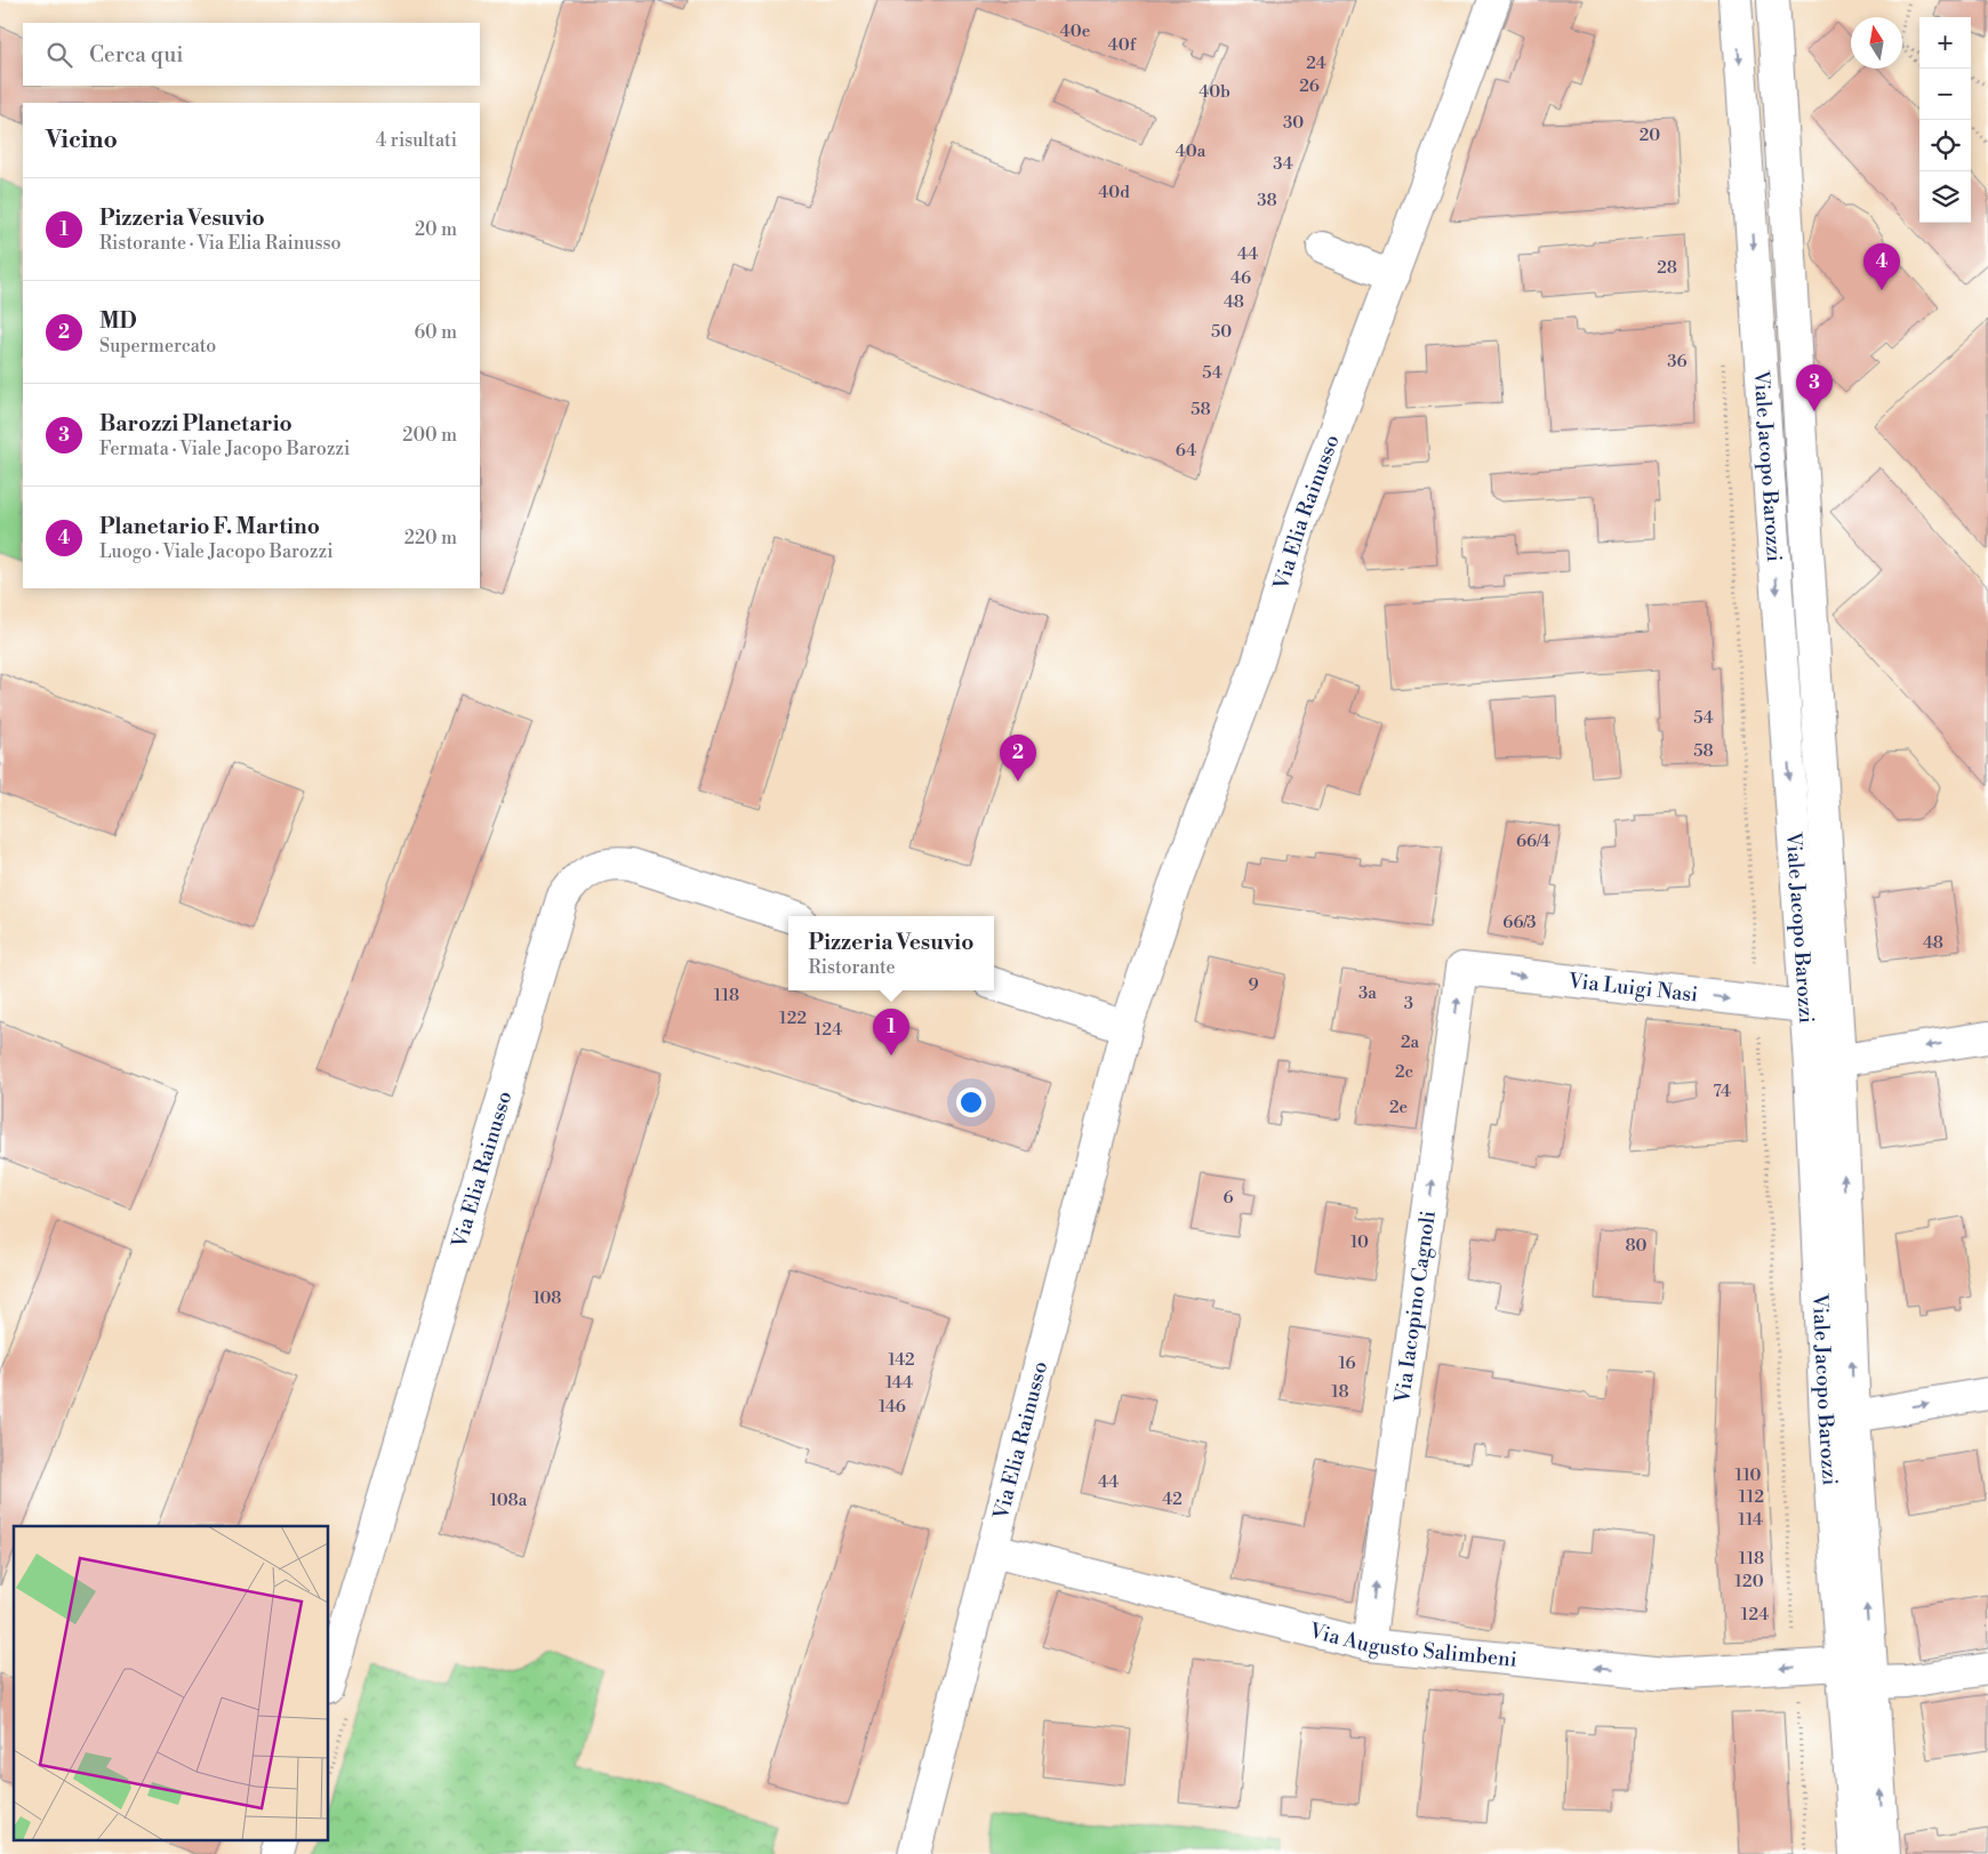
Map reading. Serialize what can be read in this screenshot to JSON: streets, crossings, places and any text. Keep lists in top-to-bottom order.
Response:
{
  "streets": {
    "street": [
      "Viale Jacopo Barozzi",
      "Via Elia Rainusso",
      "Via Luigi Nasi",
      "Via Iacopino Cagnoli",
      "Via Augusto Salimbeni"
    ]
  },
  "crossings": [
    ["Viale Jacopo Barozzi", "Via Luigi Nasi"],
    ["Viale Jacopo Barozzi", "Via Augusto Salimbeni"],
    ["Via Elia Rainusso", "Via Augusto Salimbeni"],
    ["Via Luigi Nasi", "Via Iacopino Cagnoli"],
    ["Via Iacopino Cagnoli", "Via Augusto Salimbeni"]
  ],
  "one_way": ["Via Luigi Nasi", "Via Iacopino Cagnoli", "Via Augusto Salimbeni"],
  "house_numbers": [
    "40e",
    "40f",
    "24",
    "26",
    "40b",
    "30",
    "20",
    "40a",
    "34",
    "40d",
    "38",
    "44",
    "28",
    "46",
    "48",
    "50",
    "36",
    "54",
    "58",
    "64",
    "54",
    "58",
    "66/4",
    "66/3",
    "48",
    "9",
    "3a",
    "118",
    "3",
    "122",
    "124",
    "2a",
    "2c",
    "74",
    "2e",
    "6",
    "10",
    "80",
    "108",
    "142",
    "16",
    "144",
    "18",
    "146",
    "110",
    "44",
    "112",
    "42",
    "108a",
    "114",
    "118",
    "120",
    "124"
  ],
  "north": "top",
  "page": {
    "map_buttons": ["+", "−"],
    "search": "Cerca qui",
    "heading": ["Vicino", "4 risultati"],
    "list": [
      {
        "mark": "1",
        "name": "Pizzeria Vesuvio",
        "note": "Ristorante · Via Elia Rainusso",
        "value": "20 m"
      },
      {
        "mark": "2",
        "name": "MD",
        "note": "Supermercato",
        "value": "60 m"
      },
      {
        "mark": "3",
        "name": "Barozzi Planetario",
        "note": "Fermata · Viale Jacopo Barozzi",
        "value": "200 m"
      },
      {
        "mark": "4",
        "name": "Planetario F. Martino",
        "note": "Luogo · Viale Jacopo Barozzi",
        "value": "220 m"
      }
    ],
    "pins": [
      "4",
      "3",
      "2",
      "1"
    ],
    "popup": ["Pizzeria Vesuvio", "Ristorante"]
  }
}
